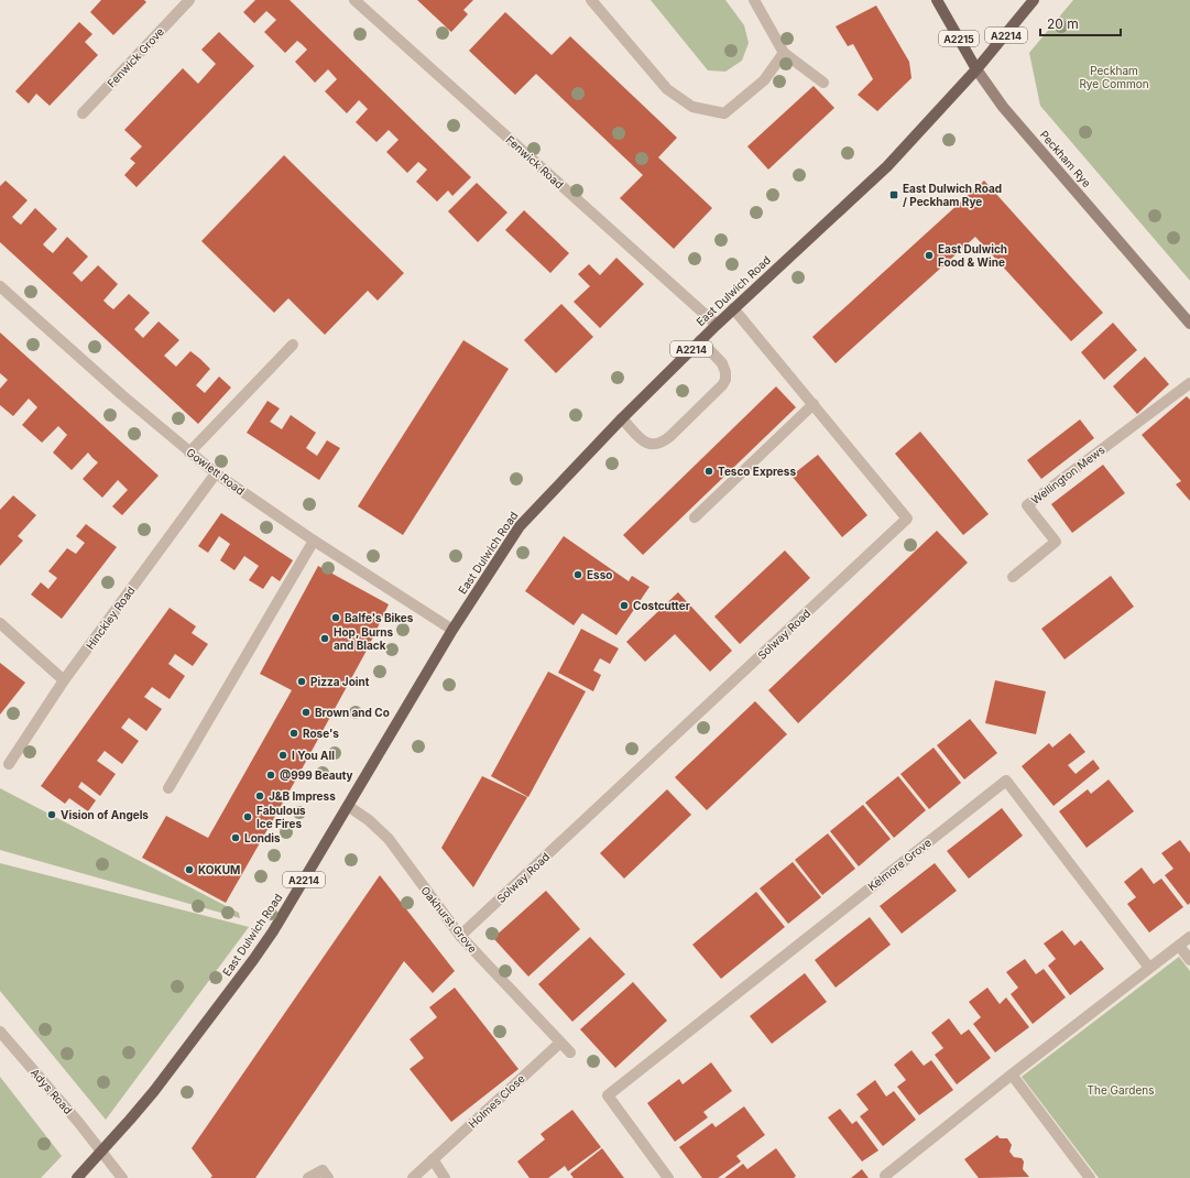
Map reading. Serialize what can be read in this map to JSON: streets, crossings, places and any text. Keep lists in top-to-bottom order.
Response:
{
  "streets": {
    "main road": [
      "A2214",
      "A2215",
      "Peckham Rye",
      "East Dulwich Road"
    ],
    "street": [
      "Fenwick Grove",
      "Fenwick Road",
      "Gowlett Road",
      "Wellington Mews",
      "Hinckley Road",
      "Solway Road",
      "Kelmore Grove",
      "Oakhurst Grove",
      "Adys Road",
      "Holmes Close"
    ]
  },
  "crossings": [
    ["Peckham Rye", "East Dulwich Road"],
    ["Fenwick Road", "East Dulwich Road"],
    ["East Dulwich Road", "Gowlett Road"],
    ["East Dulwich Road", "Solway Road"],
    ["East Dulwich Road", "Oakhurst Grove"],
    ["East Dulwich Road", "Adys Road"],
    ["Gowlett Road", "Hinckley Road"],
    ["Solway Road", "Oakhurst Grove"],
    ["Oakhurst Grove", "Holmes Close"]
  ],
  "parks": ["Peckham Rye Common", "The Gardens"],
  "places": {
    "transit": ["East Dulwich Road / Peckham Rye"],
    "other": [
      "East Dulwich Food & Wine",
      "Tesco Express",
      "Esso",
      "Costcutter",
      "Balfe's Bikes",
      "Hop, Burns and Black",
      "Pizza Joint",
      "Brown and Co",
      "Rose's",
      "I You All",
      "@999 Beauty",
      "J&B Impress",
      "Vision of Angels",
      "Fabulous Ice Fires",
      "Londis",
      "KOKUM"
    ]
  },
  "scale_bar": "20 m"
}
